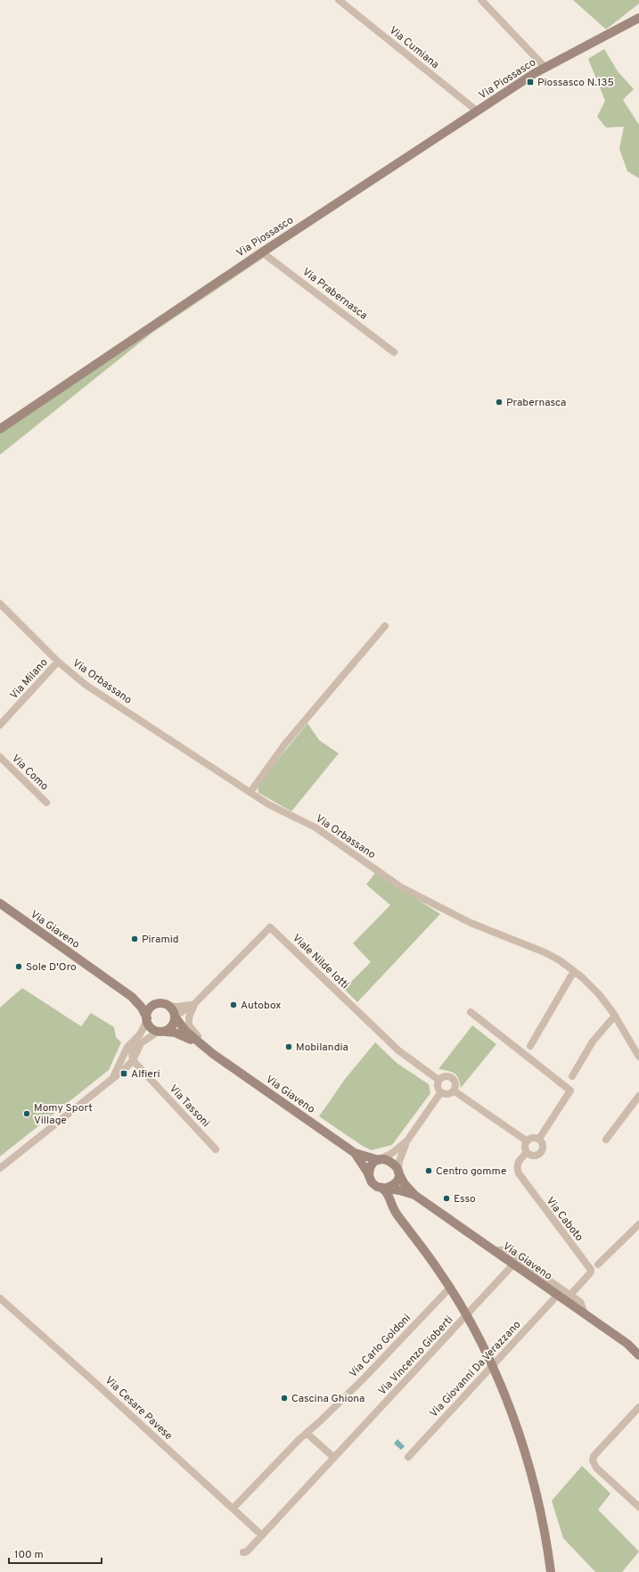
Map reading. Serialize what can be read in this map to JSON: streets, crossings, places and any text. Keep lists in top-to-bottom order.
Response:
{
  "streets": {
    "main road": ["Via Piossasco", "Via Giaveno"],
    "street": [
      "Via Cumiana",
      "Via Prabernasca",
      "Via Milano",
      "Via Orbassano",
      "Via Como",
      "Viale Nilde Iotti",
      "Via Tassoni",
      "Via Caboto",
      "Via Carlo Goldoni",
      "Via Vincenzo Gioberti",
      "Via Giovanni Da Verazzano",
      "Via Cesare Pavese"
    ]
  },
  "crossings": [
    ["Via Cumiana", "Via Piossasco"],
    ["Via Piossasco", "Via Prabernasca"],
    ["Via Milano", "Via Orbassano"],
    ["Via Giaveno", "Viale Nilde Iotti"],
    ["Via Giaveno", "Via Vincenzo Gioberti"],
    ["Via Giaveno", "Via Giovanni Da Verazzano"],
    ["Via Carlo Goldoni", "Via Cesare Pavese"],
    ["Via Vincenzo Gioberti", "Via Cesare Pavese"]
  ],
  "places": {
    "transit": ["Piossasco N.135", "Alfieri"],
    "other": [
      "Prabernasca",
      "Piramid",
      "Sole D'Oro",
      "Autobox",
      "Mobilandia",
      "Momy Sport Village",
      "Centro gomme",
      "Esso",
      "Cascina Ghiona"
    ]
  },
  "scale_bar": "100 m"
}
